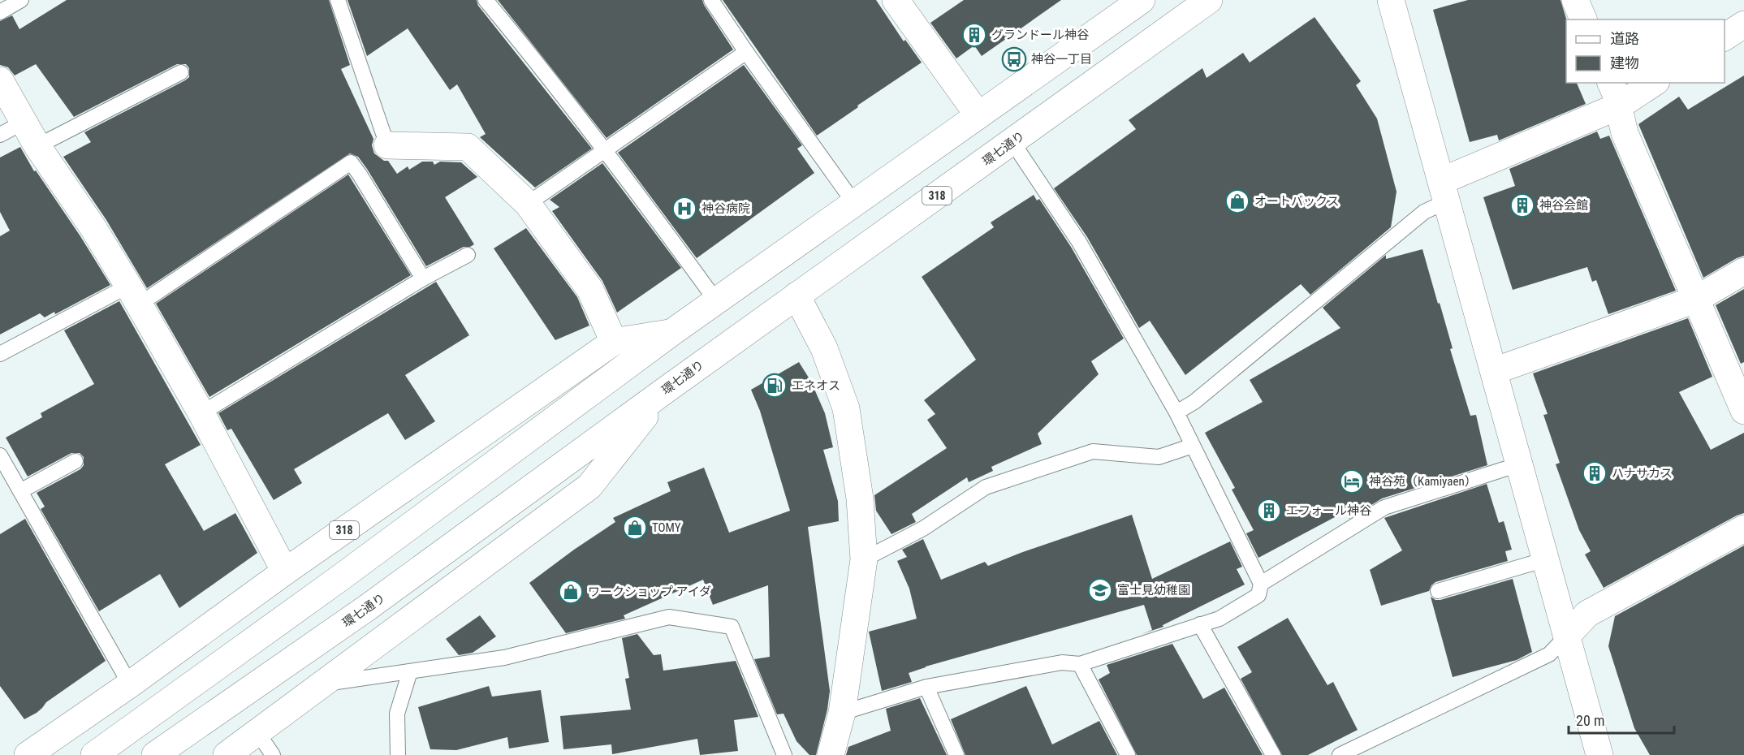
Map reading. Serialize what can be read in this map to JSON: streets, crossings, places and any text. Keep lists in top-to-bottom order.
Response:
{
  "streets": {
    "main road": ["環七通り", "318"]
  },
  "crossings": [
    ["環七通り", "318"]
  ],
  "places": {
    "building": [
      "グランドール神谷",
      "神谷会館",
      "ハナサカス",
      "エフォール神谷"
    ],
    "bus stop": ["神谷一丁目"],
    "shop": ["オートバックス", "TOMY", "ワークショップ アイダ"],
    "hospital": ["神谷病院"],
    "fuel station": ["エネオス"],
    "hotel": ["神谷苑（Kamiyaen）"],
    "school or university": ["富士見幼稚園"]
  },
  "legend": ["道路", "建物"],
  "scale_bar": "20 m"
}
